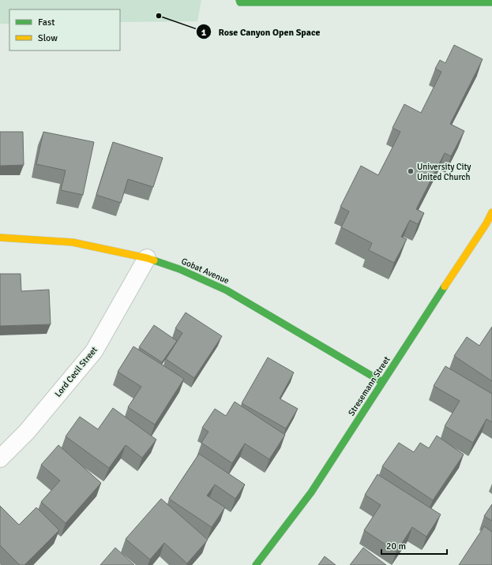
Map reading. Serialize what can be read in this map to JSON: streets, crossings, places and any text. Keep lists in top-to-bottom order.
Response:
{
  "streets": {
    "street": ["Gobat Avenue", "Lord Cecil Street", "Stresemann Street"]
  },
  "crossings": [
    ["Gobat Avenue", "Lord Cecil Street"],
    ["Gobat Avenue", "Stresemann Street"]
  ],
  "places": ["Rose Canyon Open Space", "University City United Church"],
  "legend": ["Fast", "Slow"],
  "scale_bar": "20 m"
}
